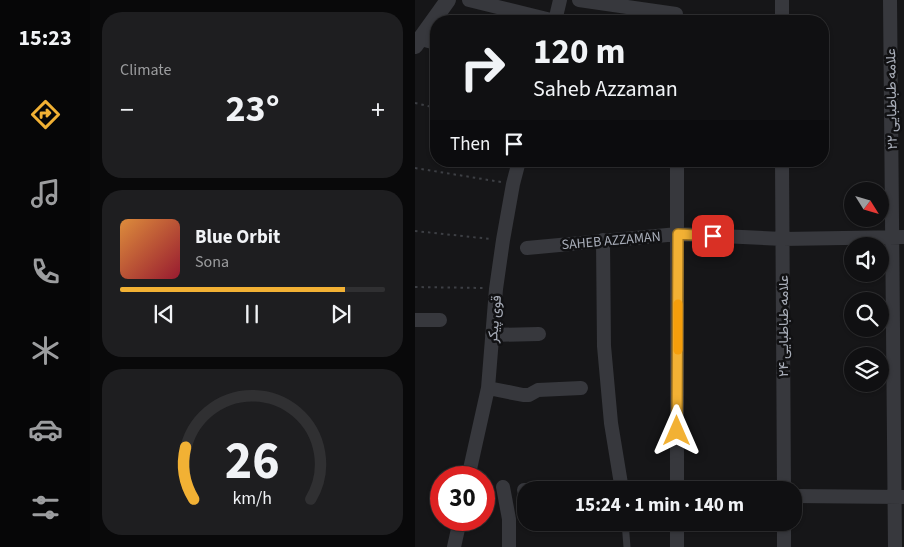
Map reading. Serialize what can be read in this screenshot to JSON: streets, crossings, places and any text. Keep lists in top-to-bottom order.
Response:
{
  "streets": {
    "street": [
      "علامه طباطبایی ۲۲",
      "SAHEB AZZAMAN",
      "قوی پیکر",
      "علامه طباطبایی ۲۴"
    ]
  },
  "crossings": [
    ["علامه طباطبایی ۲۲", "SAHEB AZZAMAN"],
    ["SAHEB AZZAMAN", "علامه طباطبایی ۲۴"]
  ],
  "north": "bottom right",
  "page": {
    "tabs": "15:23",
    "tile": "Climate",
    "turn": ["120 m", "Saheb Azzaman"],
    "heat": ["−", "23°", "+"],
    "then": "Then",
    "song": ["Blue Orbit", "Sona"],
    "limit": "30",
    "trip": "15:24 · 1 min · 140 m",
    "gauge": ["26", "km/h"]
  }
}
